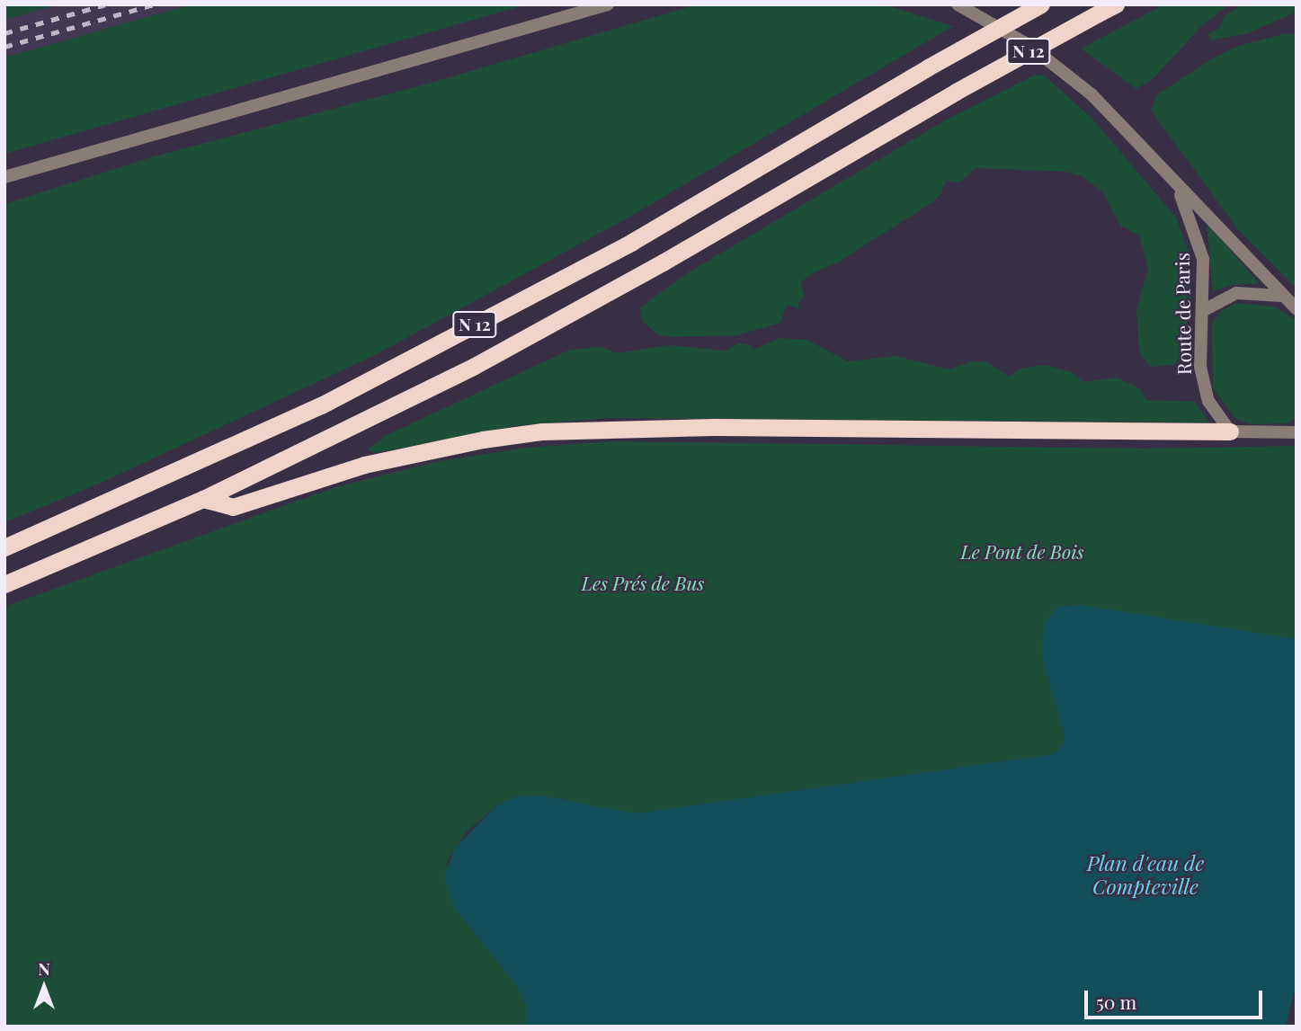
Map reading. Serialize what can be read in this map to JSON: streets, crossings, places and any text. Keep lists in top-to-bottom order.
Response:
{
  "streets": {
    "highway": ["N 12"],
    "street": ["Route de Paris"]
  },
  "water": ["Plan d'eau de Compteville"],
  "parks": ["Le Pont de Bois", "Les Prés de Bus"],
  "scale_bar": "50 m",
  "north": "top"
}
